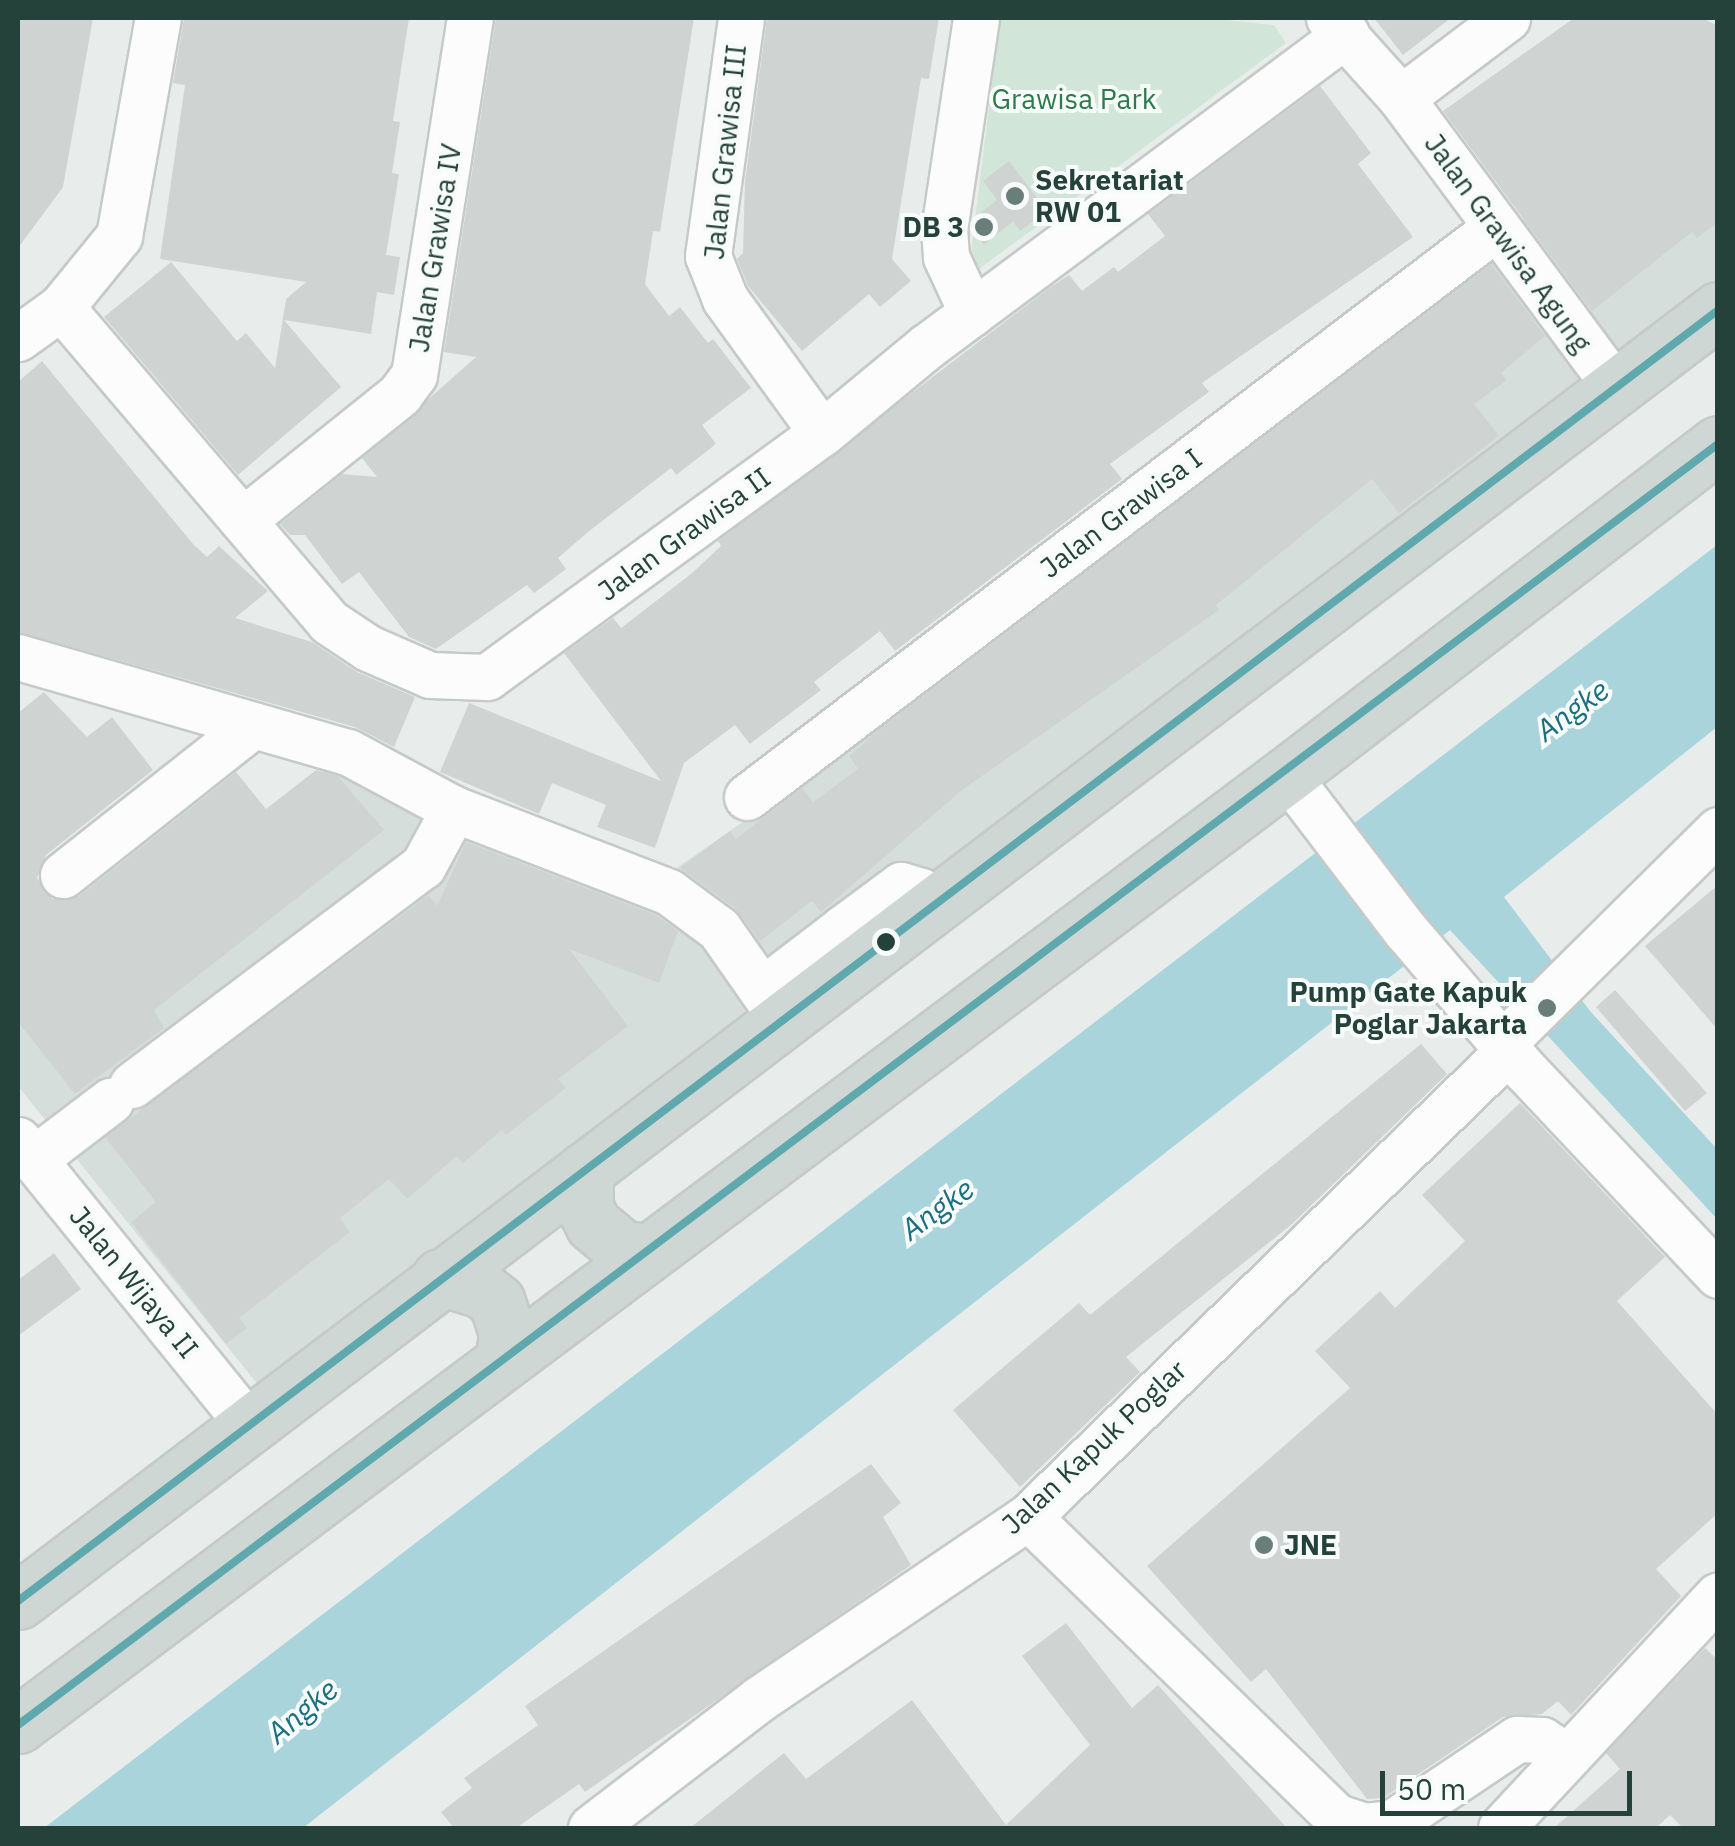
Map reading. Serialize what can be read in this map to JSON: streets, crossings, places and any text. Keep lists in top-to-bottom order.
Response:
{
  "streets": {
    "street": [
      "Jalan Grawisa III",
      "Jalan Grawisa Agung",
      "Jalan Grawisa IV",
      "Jalan Grawisa I",
      "Jalan Grawisa II",
      "Jalan Wijaya II",
      "Jalan Kapuk Poglar"
    ]
  },
  "crossings": [
    ["Jalan Grawisa III", "Jalan Grawisa II"],
    ["Jalan Grawisa Agung", "Jalan Grawisa I"],
    ["Jalan Grawisa Agung", "Jalan Grawisa II"],
    ["Jalan Grawisa IV", "Jalan Grawisa II"]
  ],
  "water": ["Angke"],
  "parks": ["Grawisa Park"],
  "places": [
    "Sekretariat RW 01",
    "DB 3",
    "Pump Gate Kapuk Poglar Jakarta",
    "JNE"
  ],
  "scale_bar": "50 m"
}
